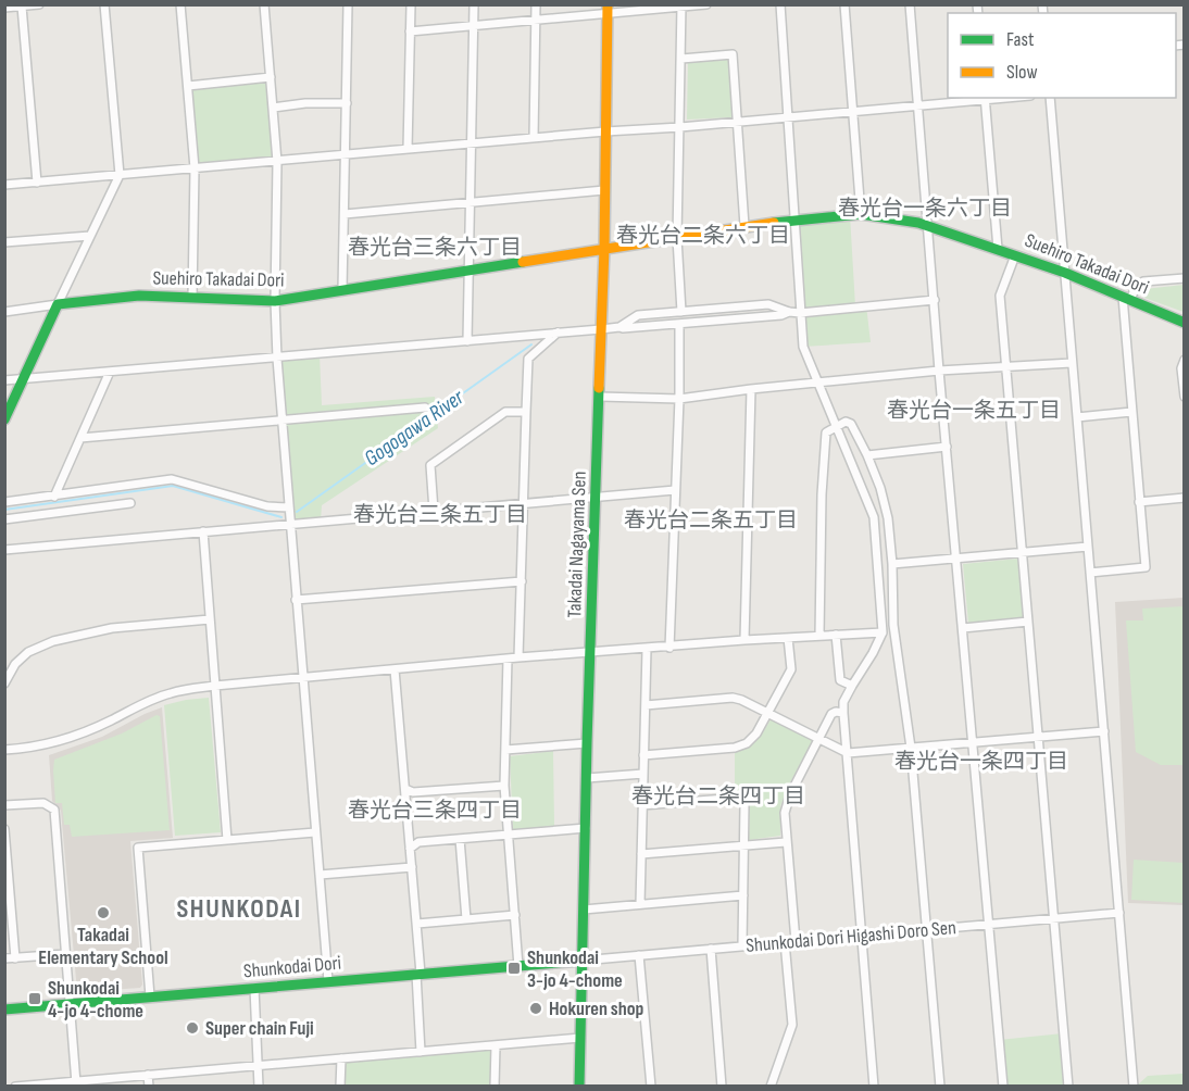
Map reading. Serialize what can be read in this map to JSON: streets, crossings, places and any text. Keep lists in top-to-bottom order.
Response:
{
  "streets": {
    "street": [
      "Suehiro Takadai Dori",
      "Takadai Nagayama Sen",
      "Shunkodai Dori Higashi Doro Sen",
      "Shunkodai Dori"
    ]
  },
  "crossings": [
    ["Suehiro Takadai Dori", "Takadai Nagayama Sen"],
    ["Takadai Nagayama Sen", "Shunkodai Dori Higashi Doro Sen"],
    ["Takadai Nagayama Sen", "Shunkodai Dori"],
    ["Shunkodai Dori Higashi Doro Sen", "Shunkodai Dori"]
  ],
  "districts": [
    "春光台一条六丁目",
    "春光台二条六丁目",
    "春光台三条六丁目",
    "春光台一条五丁目",
    "春光台三条五丁目",
    "春光台二条五丁目",
    "春光台一条四丁目",
    "春光台二条四丁目",
    "春光台三条四丁目",
    "SHUNKODAI"
  ],
  "water": ["Gogogawa River"],
  "places": {
    "other": ["Takadai Elementary School", "Hokuren shop", "Super chain Fuji"],
    "transit": ["Shunkodai 3-jo 4-chome", "Shunkodai 4-jo 4-chome"]
  },
  "legend": ["Fast", "Slow"]
}
